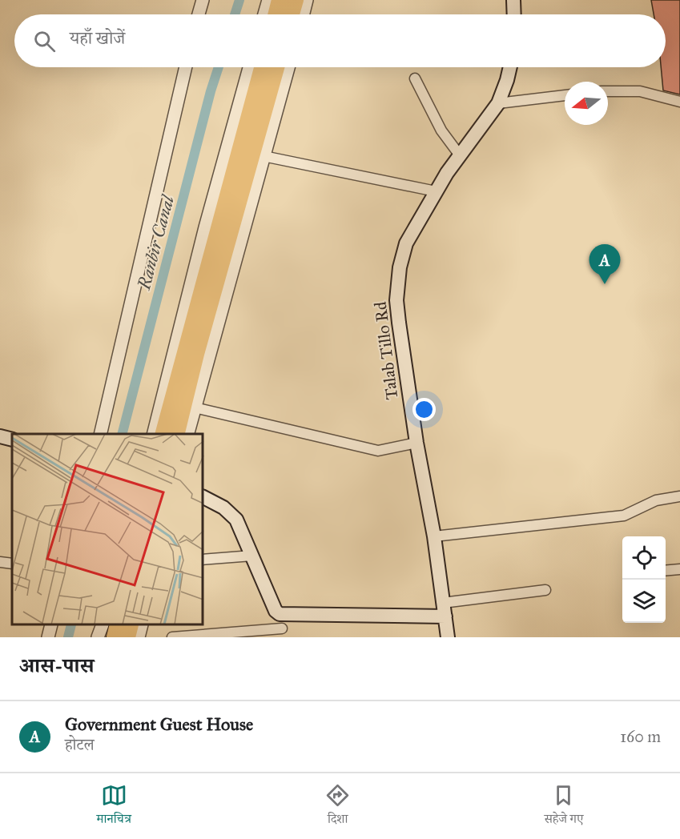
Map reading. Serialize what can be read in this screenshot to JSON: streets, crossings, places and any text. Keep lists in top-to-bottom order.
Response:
{
  "streets": {
    "main road": ["Talab Tillo Rd"]
  },
  "water": ["Ranbir Canal"],
  "north": "left",
  "page": {
    "search": "यहाँ खोजें",
    "pins": "A",
    "heading": "आस-पास",
    "list": [
      {
        "mark": "A",
        "name": "Government Guest House",
        "note": "होटल",
        "value": "160 m"
      }
    ],
    "nav": ["मानचित्र", "दिशा", "सहेजे गए"]
  }
}
